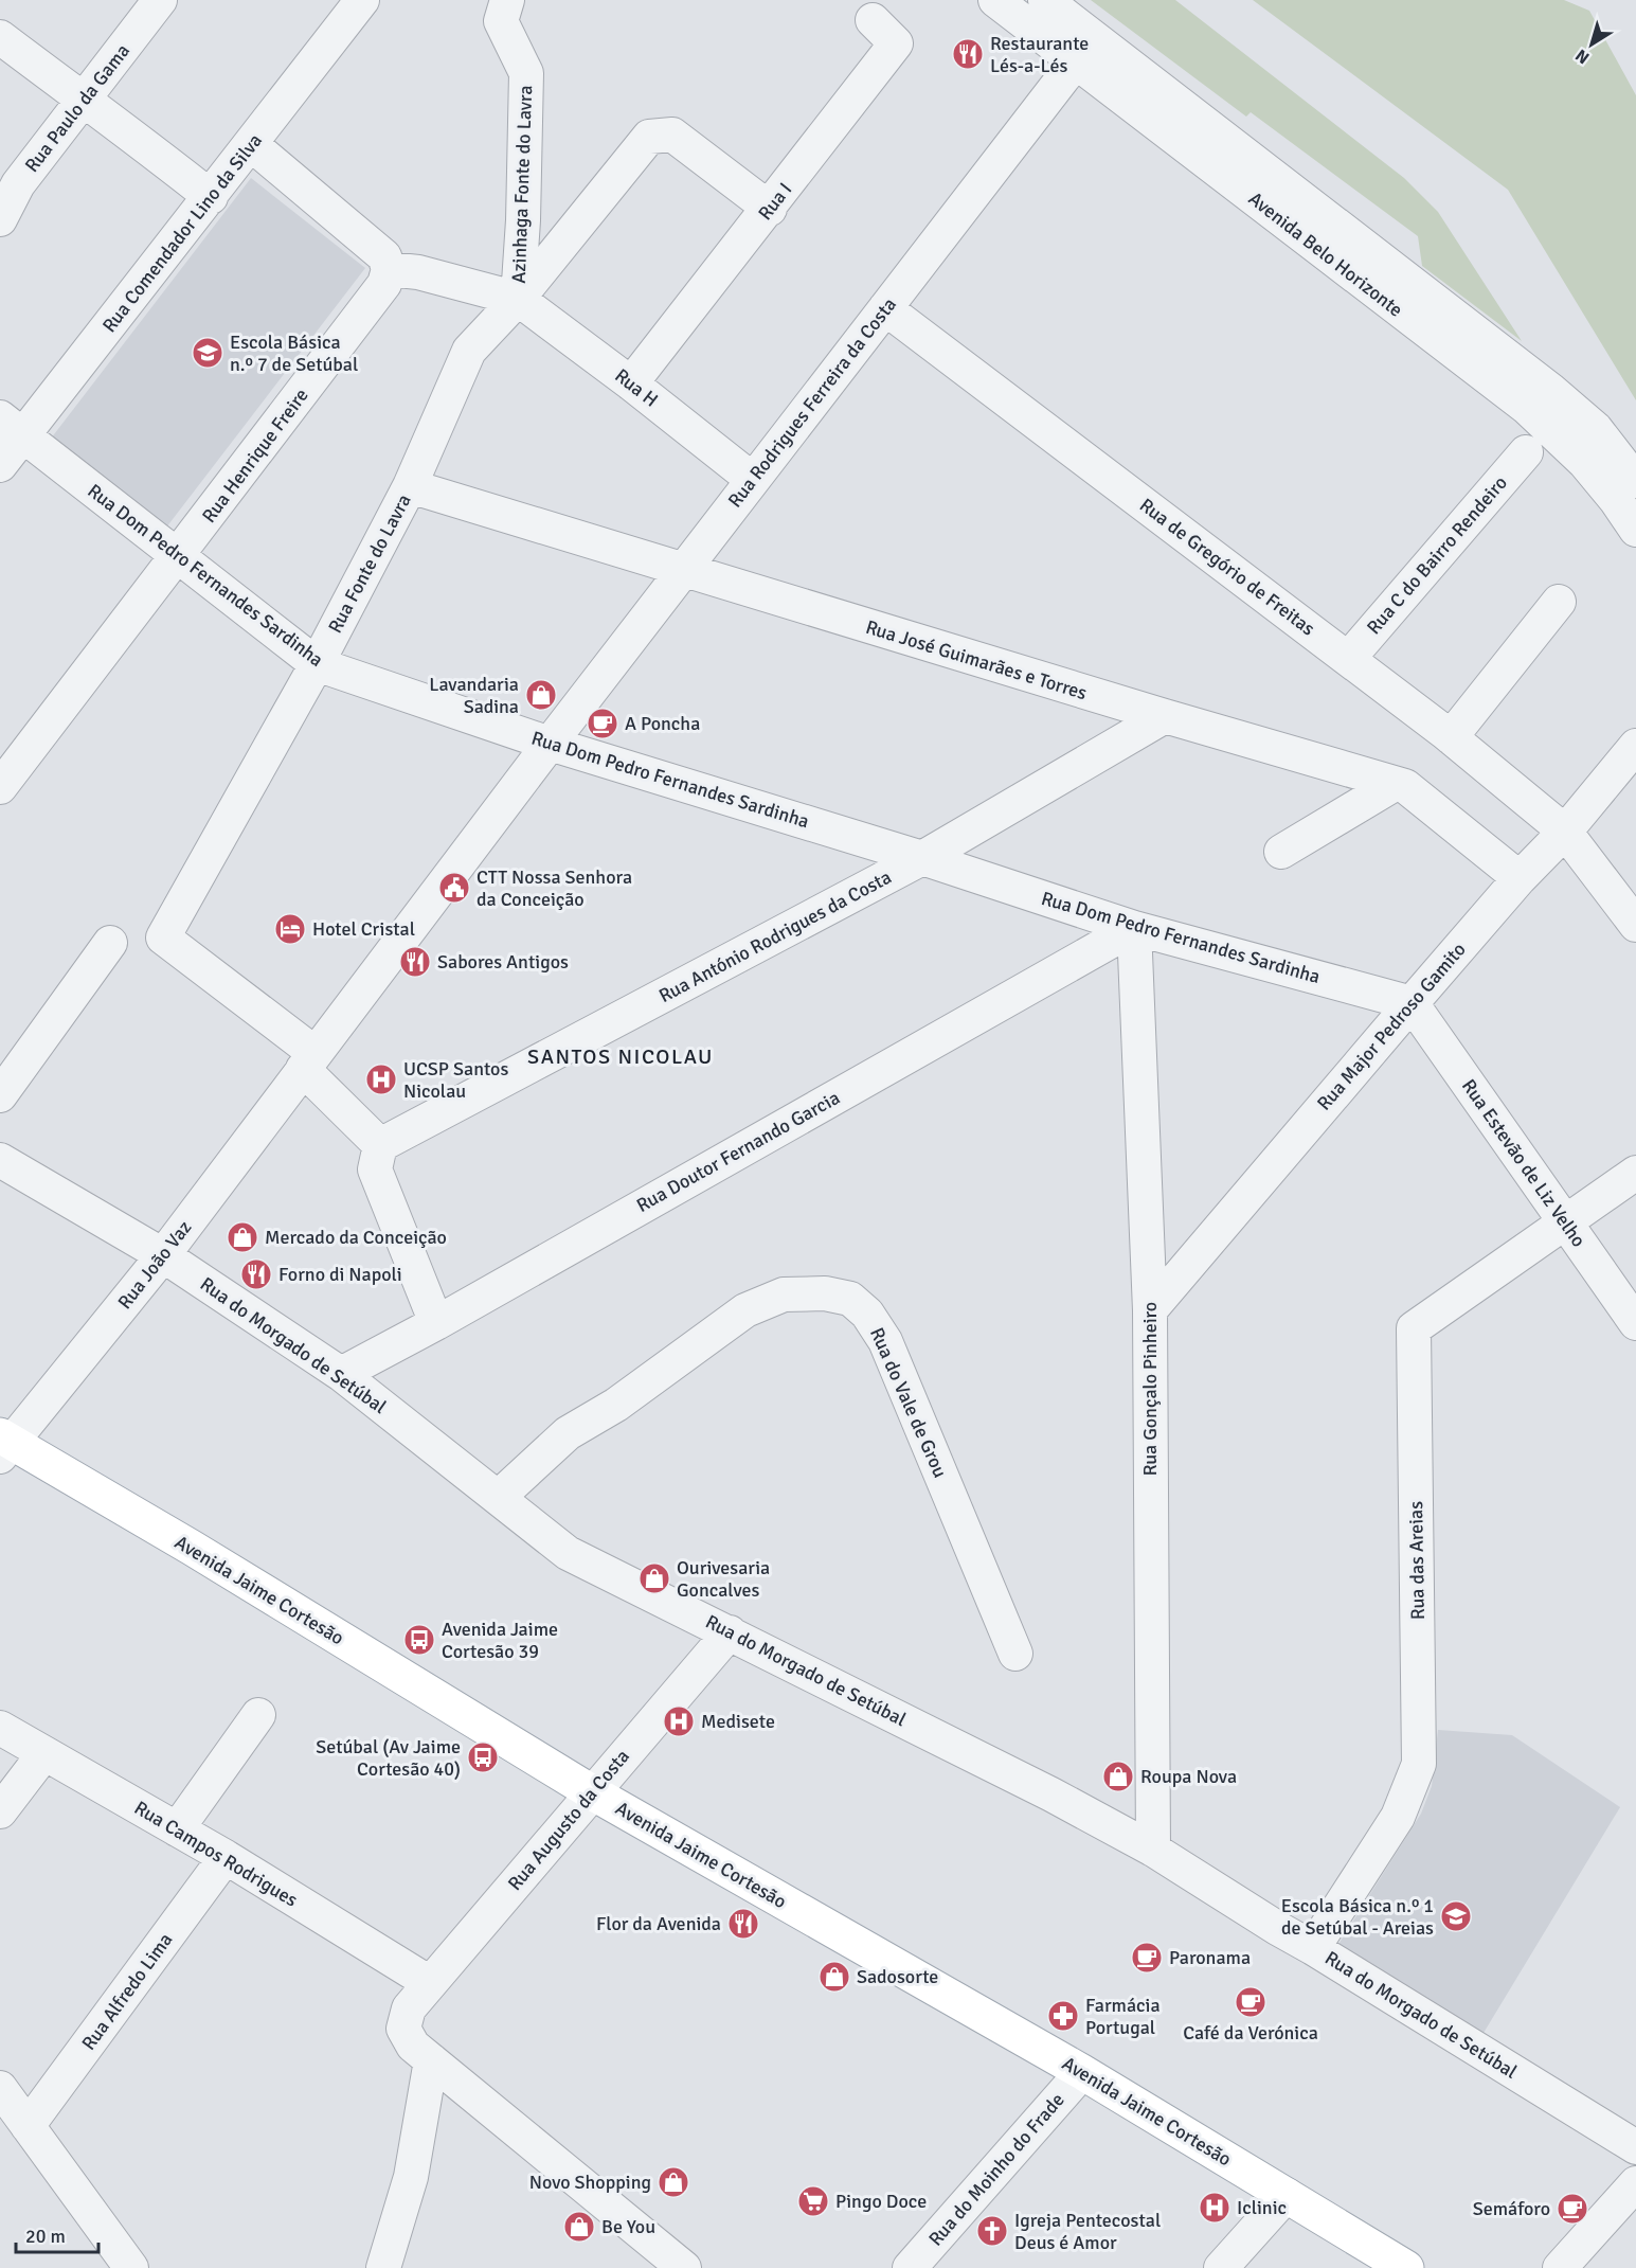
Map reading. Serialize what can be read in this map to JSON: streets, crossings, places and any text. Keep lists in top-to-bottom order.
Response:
{
  "streets": {
    "main road": ["Avenida Jaime Cortesão"],
    "street": [
      "Rua Paulo da Gama",
      "Azinhaga Fonte do Lavra",
      "Rua I",
      "Rua Comendador Lino da Silva",
      "Avenida Belo Horizonte",
      "Rua H",
      "Rua Rodrigues Ferreira da Costa",
      "Rua Henrique Freire",
      "Rua C do Bairro Rendeiro",
      "Rua Fonte do Lavra",
      "Rua de Gregório de Freitas",
      "Rua Dom Pedro Fernandes Sardinha",
      "Rua José Guimarães e Torres",
      "Rua António Rodrigues da Costa",
      "Rua Major Pedroso Gamito",
      "Rua Doutor Fernando Garcia",
      "Rua Estevão de Liz Velho",
      "Rua João Vaz",
      "Rua do Morgado de Setúbal",
      "Rua Gonçalo Pinheiro",
      "Rua do Vale de Grou",
      "Rua das Areias",
      "Rua Augusto da Costa",
      "Rua Campos Rodrigues",
      "Rua Alfredo Lima",
      "Rua do Moinho do Frade"
    ]
  },
  "crossings": [
    ["Azinhaga Fonte do Lavra", "Rua H"],
    ["Azinhaga Fonte do Lavra", "Rua Fonte do Lavra"],
    ["Rua I", "Rua H"],
    ["Rua Comendador Lino da Silva", "Rua Dom Pedro Fernandes Sardinha"],
    ["Avenida Belo Horizonte", "Rua Rodrigues Ferreira da Costa"],
    ["Rua H", "Rua Rodrigues Ferreira da Costa"],
    ["Rua H", "Rua Henrique Freire"],
    ["Rua H", "Rua Fonte do Lavra"],
    ["Rua Rodrigues Ferreira da Costa", "Rua de Gregório de Freitas"],
    ["Rua Rodrigues Ferreira da Costa", "Rua Dom Pedro Fernandes Sardinha"],
    ["Rua Rodrigues Ferreira da Costa", "Rua José Guimarães e Torres"],
    ["Rua Rodrigues Ferreira da Costa", "Rua João Vaz"],
    ["Rua Henrique Freire", "Rua Dom Pedro Fernandes Sardinha"],
    ["Rua C do Bairro Rendeiro", "Rua de Gregório de Freitas"],
    ["Rua Fonte do Lavra", "Rua Dom Pedro Fernandes Sardinha"],
    ["Rua Fonte do Lavra", "Rua José Guimarães e Torres"],
    ["Rua Fonte do Lavra", "Rua João Vaz"],
    ["Rua de Gregório de Freitas", "Rua Major Pedroso Gamito"],
    ["Rua Dom Pedro Fernandes Sardinha", "Rua António Rodrigues da Costa"],
    ["Rua Dom Pedro Fernandes Sardinha", "Rua Major Pedroso Gamito"],
    ["Rua Dom Pedro Fernandes Sardinha", "Rua Doutor Fernando Garcia"],
    ["Rua Dom Pedro Fernandes Sardinha", "Rua Estevão de Liz Velho"],
    ["Rua Dom Pedro Fernandes Sardinha", "Rua João Vaz"],
    ["Rua Dom Pedro Fernandes Sardinha", "Rua Gonçalo Pinheiro"],
    ["Rua José Guimarães e Torres", "Rua António Rodrigues da Costa"],
    ["Rua José Guimarães e Torres", "Rua Major Pedroso Gamito"],
    ["Rua Major Pedroso Gamito", "Rua Estevão de Liz Velho"],
    ["Rua Major Pedroso Gamito", "Rua Gonçalo Pinheiro"],
    ["Rua Doutor Fernando Garcia", "Rua do Morgado de Setúbal"],
    ["Rua Doutor Fernando Garcia", "Rua Gonçalo Pinheiro"],
    ["Rua Estevão de Liz Velho", "Rua das Areias"],
    ["Rua João Vaz", "Rua do Morgado de Setúbal"],
    ["Rua João Vaz", "Avenida Jaime Cortesão"],
    ["Rua do Morgado de Setúbal", "Rua Gonçalo Pinheiro"],
    ["Rua do Morgado de Setúbal", "Rua do Vale de Grou"],
    ["Rua do Morgado de Setúbal", "Rua das Areias"],
    ["Rua do Morgado de Setúbal", "Rua Augusto da Costa"],
    ["Avenida Jaime Cortesão", "Rua Augusto da Costa"],
    ["Avenida Jaime Cortesão", "Rua do Moinho do Frade"],
    ["Rua Augusto da Costa", "Rua Campos Rodrigues"],
    ["Rua Campos Rodrigues", "Rua Alfredo Lima"]
  ],
  "districts": ["SANTOS NICOLAU"],
  "places": {
    "restaurant": [
      "Restaurante Lés-a-Lés",
      "Sabores Antigos",
      "Forno di Napoli",
      "Flor da Avenida"
    ],
    "school or university": ["Escola Básica n.º 7 de Setúbal", "Escola Básica n.º 1 de Setúbal - Areias"],
    "shop": [
      "Lavandaria Sadina",
      "Mercado da Conceição",
      "Ourivesaria Goncalves",
      "Roupa Nova",
      "Sadosorte",
      "Novo Shopping",
      "Be You"
    ],
    "cafe": [
      "A Poncha",
      "Paronama",
      "Café da Verónica",
      "Semáforo"
    ],
    "public building": ["CTT Nossa Senhora da Conceição"],
    "hotel": ["Hotel Cristal"],
    "hospital": ["UCSP Santos Nicolau", "Medisete", "Iclinic"],
    "bus stop": ["Avenida Jaime Cortesão 39", "Setúbal (Av Jaime Cortesão 40)"],
    "pharmacy": ["Farmácia Portugal"],
    "supermarket": ["Pingo Doce"],
    "church": ["Igreja Pentecostal Deus é Amor"]
  },
  "scale_bar": "20 m",
  "north": "bottom left"
}
